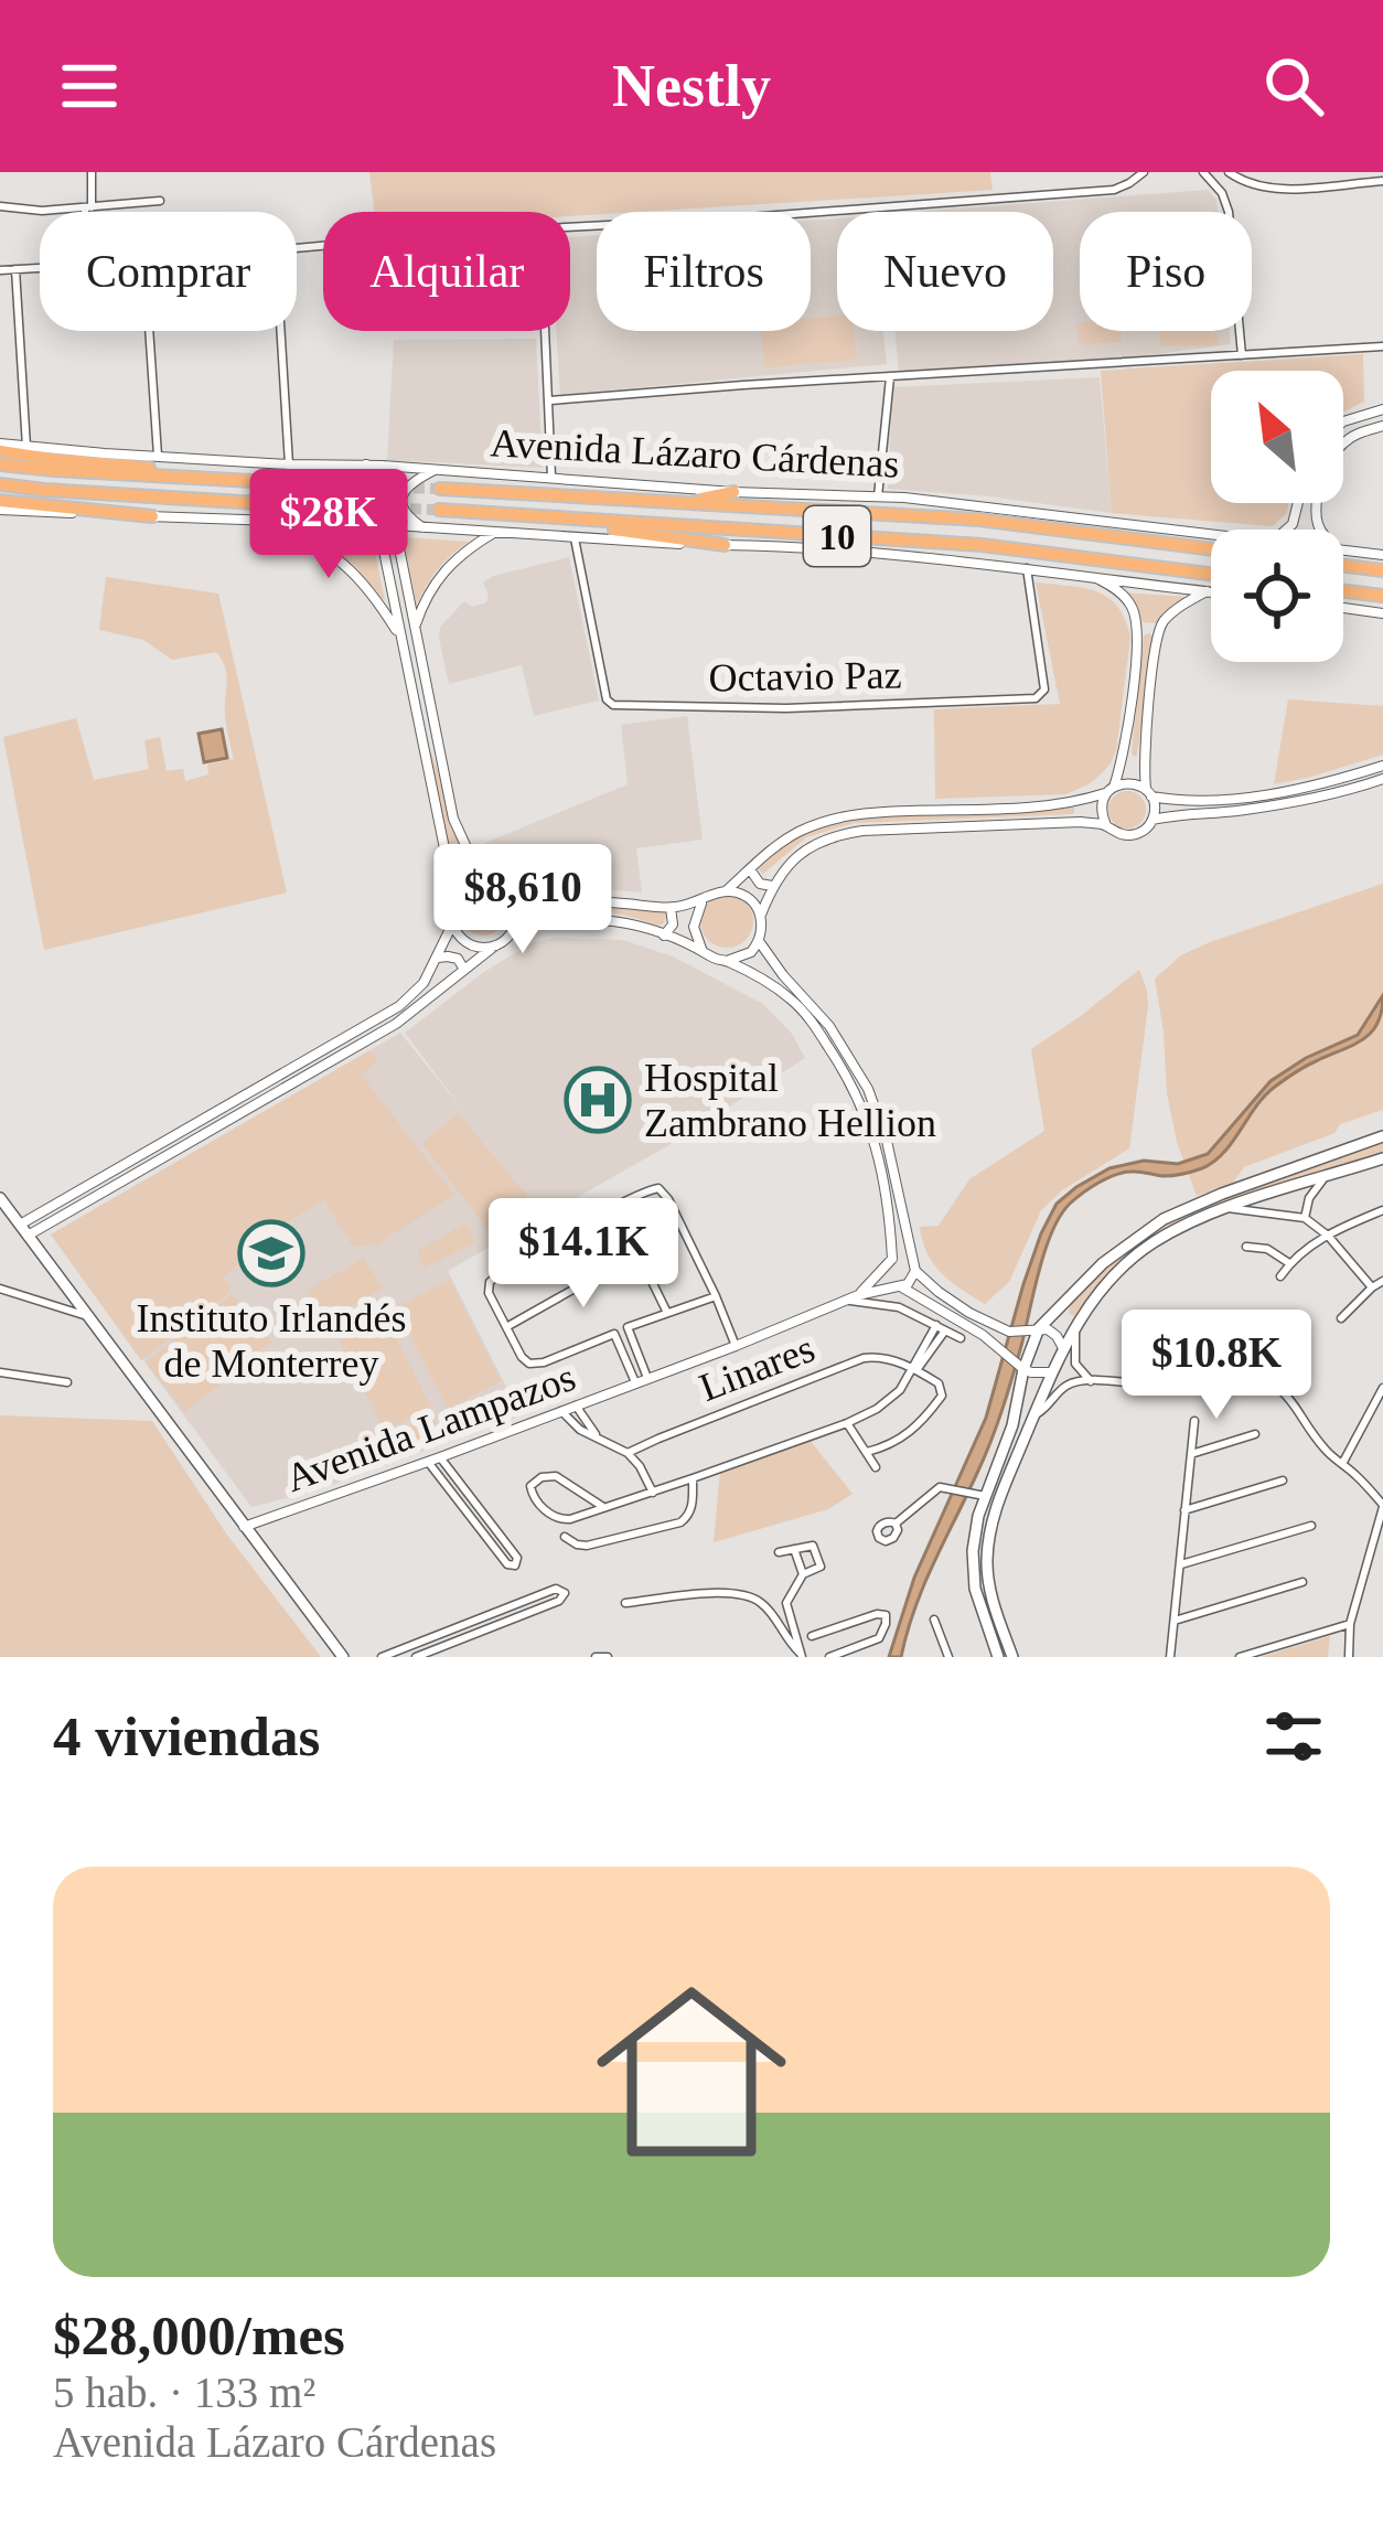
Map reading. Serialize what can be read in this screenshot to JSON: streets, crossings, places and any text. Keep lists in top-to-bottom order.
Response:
{
  "streets": {
    "highway": ["Avenida Lázaro Cárdenas", "10"],
    "street": ["Octavio Paz", "Linares", "Avenida Lampazos"]
  },
  "places": {
    "hospital": ["Hospital Zambrano Hellion"],
    "school or university": ["Instituto Irlandés de Monterrey"]
  },
  "north": "top left",
  "page": {
    "header": "Nestly",
    "chip": [
      "Comprar",
      "Alquilar",
      "Filtros",
      "Nuevo",
      "Piso"
    ],
    "price": [
      "$28K",
      "$8,610",
      "$14.1K",
      "$10.8K"
    ],
    "heading": "4 viviendas",
    "list": [
      {
        "name": "$28,000/mes",
        "note": "5 hab. · 133 m² · Avenida Lázaro Cárdenas"
      }
    ]
  }
}
